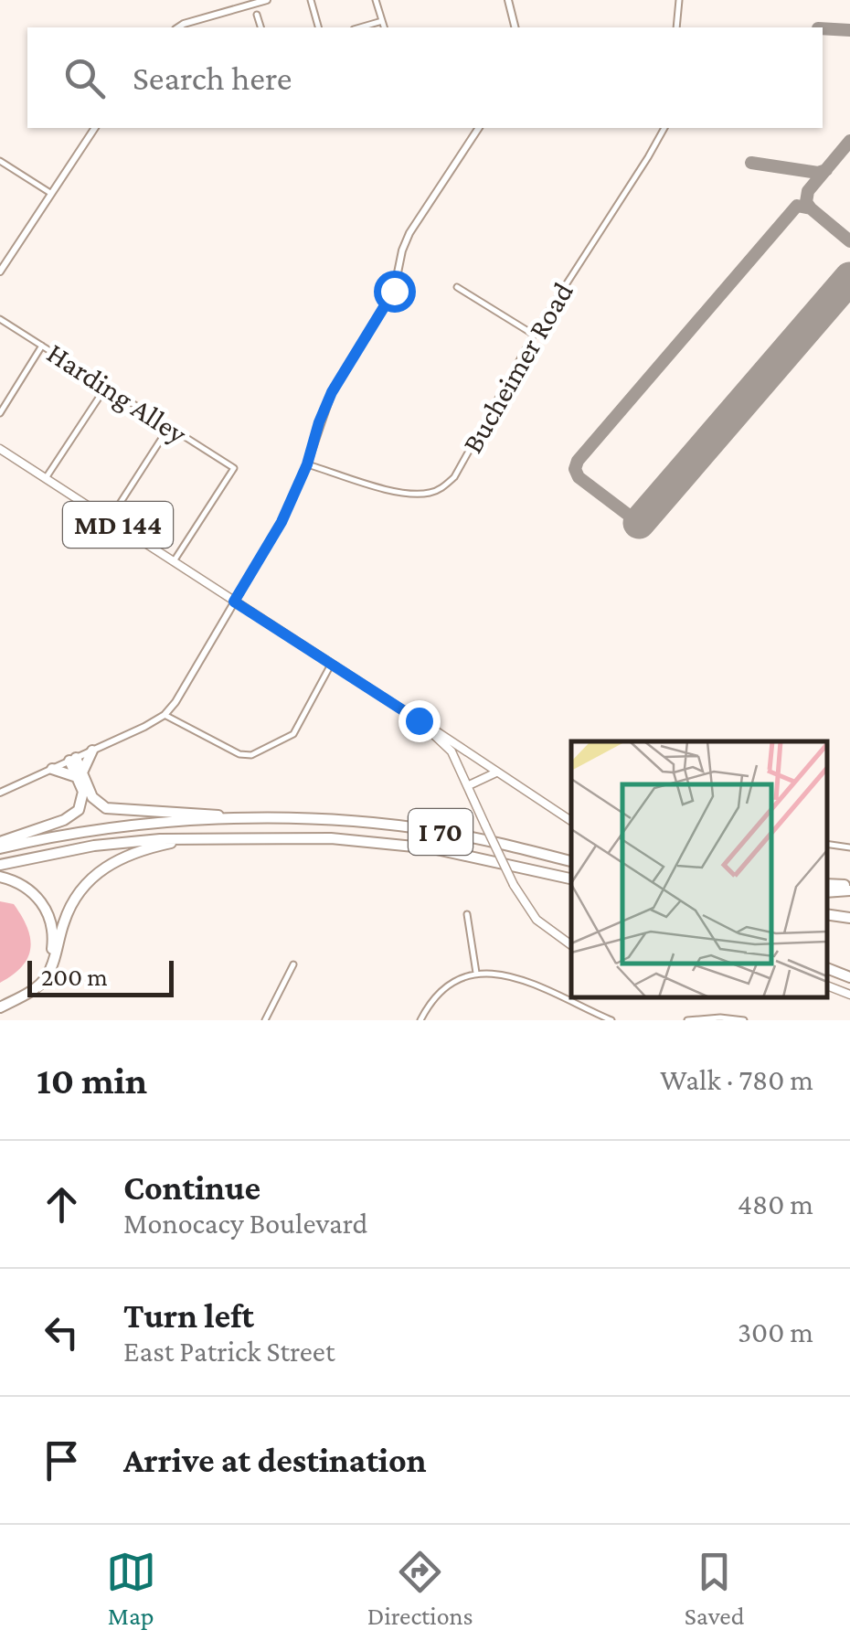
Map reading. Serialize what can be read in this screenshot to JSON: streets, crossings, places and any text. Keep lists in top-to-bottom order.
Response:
{
  "streets": {
    "highway": ["I 70"],
    "main road": ["MD 144"],
    "street": ["Bucheimer Road", "Harding Alley"]
  },
  "crossings": [
    ["Harding Alley", "MD 144"]
  ],
  "scale_bar": "200 m",
  "page": {
    "search": "Search here",
    "scale": "200 m",
    "heading": ["10 min", "Walk · 780 m"],
    "list": [
      ["Continue", "Monocacy Boulevard", "480 m"],
      ["Turn left", "East Patrick Street", "300 m"],
      "Arrive at destination"
    ],
    "nav": ["Map", "Directions", "Saved"]
  }
}
